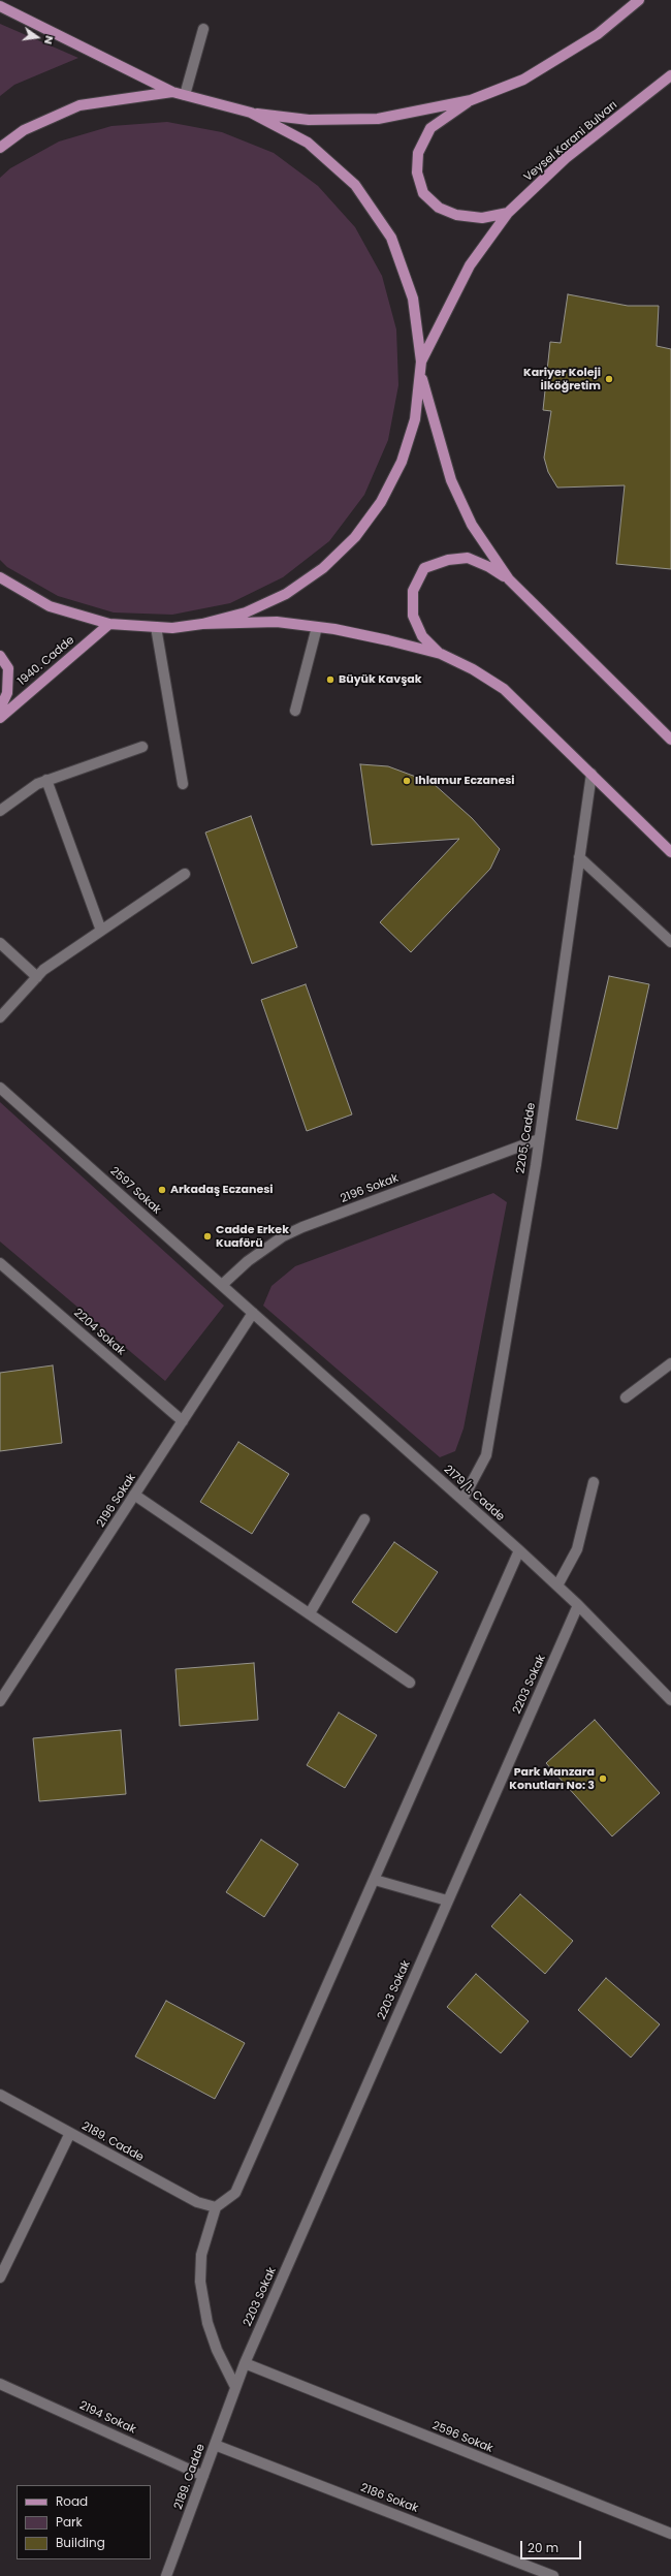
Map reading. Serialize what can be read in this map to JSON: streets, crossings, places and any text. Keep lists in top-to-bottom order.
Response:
{
  "streets": {
    "main road": ["Veysel Karani Bulvarı", "1940. Cadde"],
    "street": [
      "2205. Cadde",
      "2196 Sokak",
      "2597 Sokak",
      "2204 Sokak",
      "2179/1. Cadde",
      "2203 Sokak",
      "2189. Cadde",
      "2194 Sokak",
      "2596 Sokak",
      "2186 Sokak"
    ]
  },
  "crossings": [
    ["2205. Cadde", "2196 Sokak"],
    ["2205. Cadde", "2179/1. Cadde"],
    ["2196 Sokak", "2597 Sokak"],
    ["2196 Sokak", "2204 Sokak"],
    ["2196 Sokak", "2179/1. Cadde"],
    ["2597 Sokak", "2179/1. Cadde"],
    ["2179/1. Cadde", "2203 Sokak"],
    ["2203 Sokak", "2189. Cadde"],
    ["2203 Sokak", "2596 Sokak"],
    ["2189. Cadde", "2194 Sokak"],
    ["2189. Cadde", "2186 Sokak"]
  ],
  "places": [
    "Kariyer Koleji İlköğretim",
    "Büyük Kavşak",
    "Ihlamur Eczanesi",
    "Arkadaş Eczanesi",
    "Cadde Erkek Kuaförü",
    "Park Manzara Konutları No: 3"
  ],
  "legend": ["Road", "Park", "Building"],
  "scale_bar": "20 m",
  "north": "right"
}
